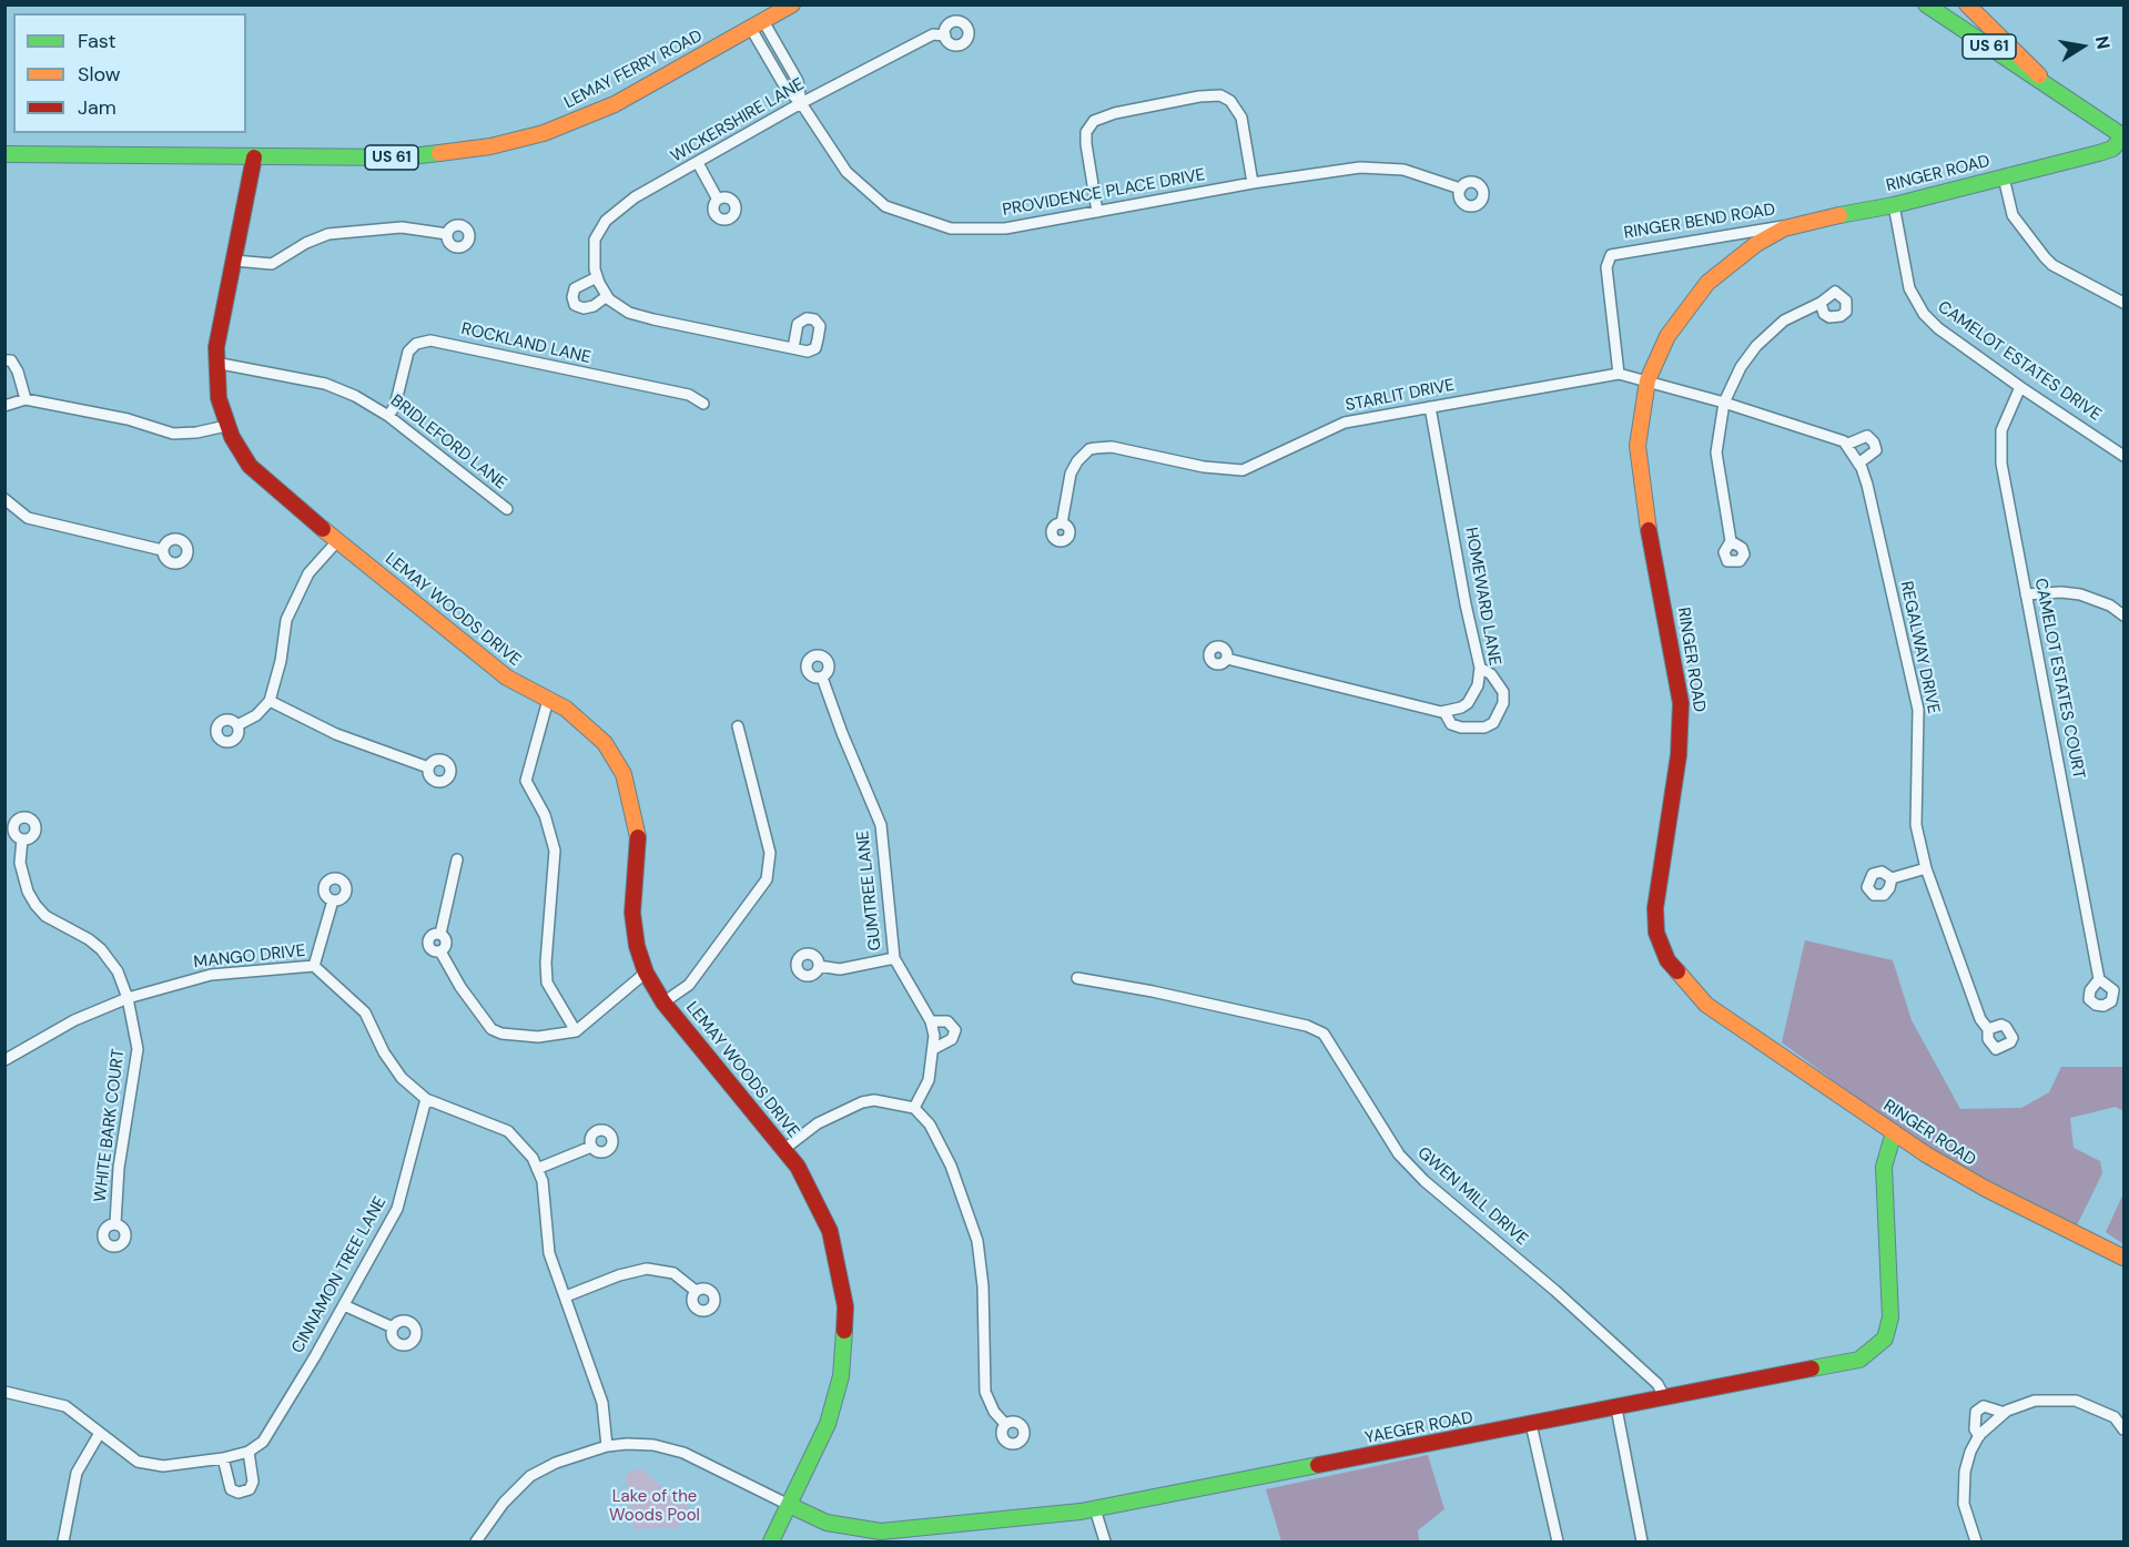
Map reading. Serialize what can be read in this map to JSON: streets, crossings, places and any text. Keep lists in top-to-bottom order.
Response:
{
  "streets": {
    "street": [
      "US 61",
      "LEMAY FERRY ROAD",
      "WICKERSHIRE LANE",
      "RINGER ROAD",
      "PROVIDENCE PLACE DRIVE",
      "RINGER BEND ROAD",
      "ROCKLAND LANE",
      "CAMELOT ESTATES DRIVE",
      "STARLIT DRIVE",
      "BRIDLEFORD LANE",
      "HOMEWARD LANE",
      "LEMAY WOODS DRIVE",
      "REGALWAY DRIVE",
      "CAMELOT ESTATES COURT",
      "GUMTREE LANE",
      "MANGO DRIVE",
      "WHITE BARK COURT",
      "GWEN MILL DRIVE",
      "CINNAMON TREE LANE",
      "YAEGER ROAD"
    ]
  },
  "crossings": [
    ["US 61", "RINGER ROAD"],
    ["LEMAY FERRY ROAD", "PROVIDENCE PLACE DRIVE"],
    ["LEMAY FERRY ROAD", "LEMAY WOODS DRIVE"],
    ["WICKERSHIRE LANE", "PROVIDENCE PLACE DRIVE"],
    ["RINGER ROAD", "RINGER BEND ROAD"],
    ["RINGER ROAD", "CAMELOT ESTATES DRIVE"],
    ["RINGER ROAD", "STARLIT DRIVE"],
    ["RINGER ROAD", "YAEGER ROAD"],
    ["RINGER BEND ROAD", "STARLIT DRIVE"],
    ["ROCKLAND LANE", "BRIDLEFORD LANE"],
    ["CAMELOT ESTATES DRIVE", "CAMELOT ESTATES COURT"],
    ["STARLIT DRIVE", "HOMEWARD LANE"],
    ["BRIDLEFORD LANE", "LEMAY WOODS DRIVE"],
    ["LEMAY WOODS DRIVE", "YAEGER ROAD"],
    ["MANGO DRIVE", "WHITE BARK COURT"],
    ["MANGO DRIVE", "CINNAMON TREE LANE"],
    ["GWEN MILL DRIVE", "YAEGER ROAD"]
  ],
  "parks": ["Lake of the Woods Pool"],
  "legend": ["Fast", "Slow", "Jam"],
  "north": "right"
}
